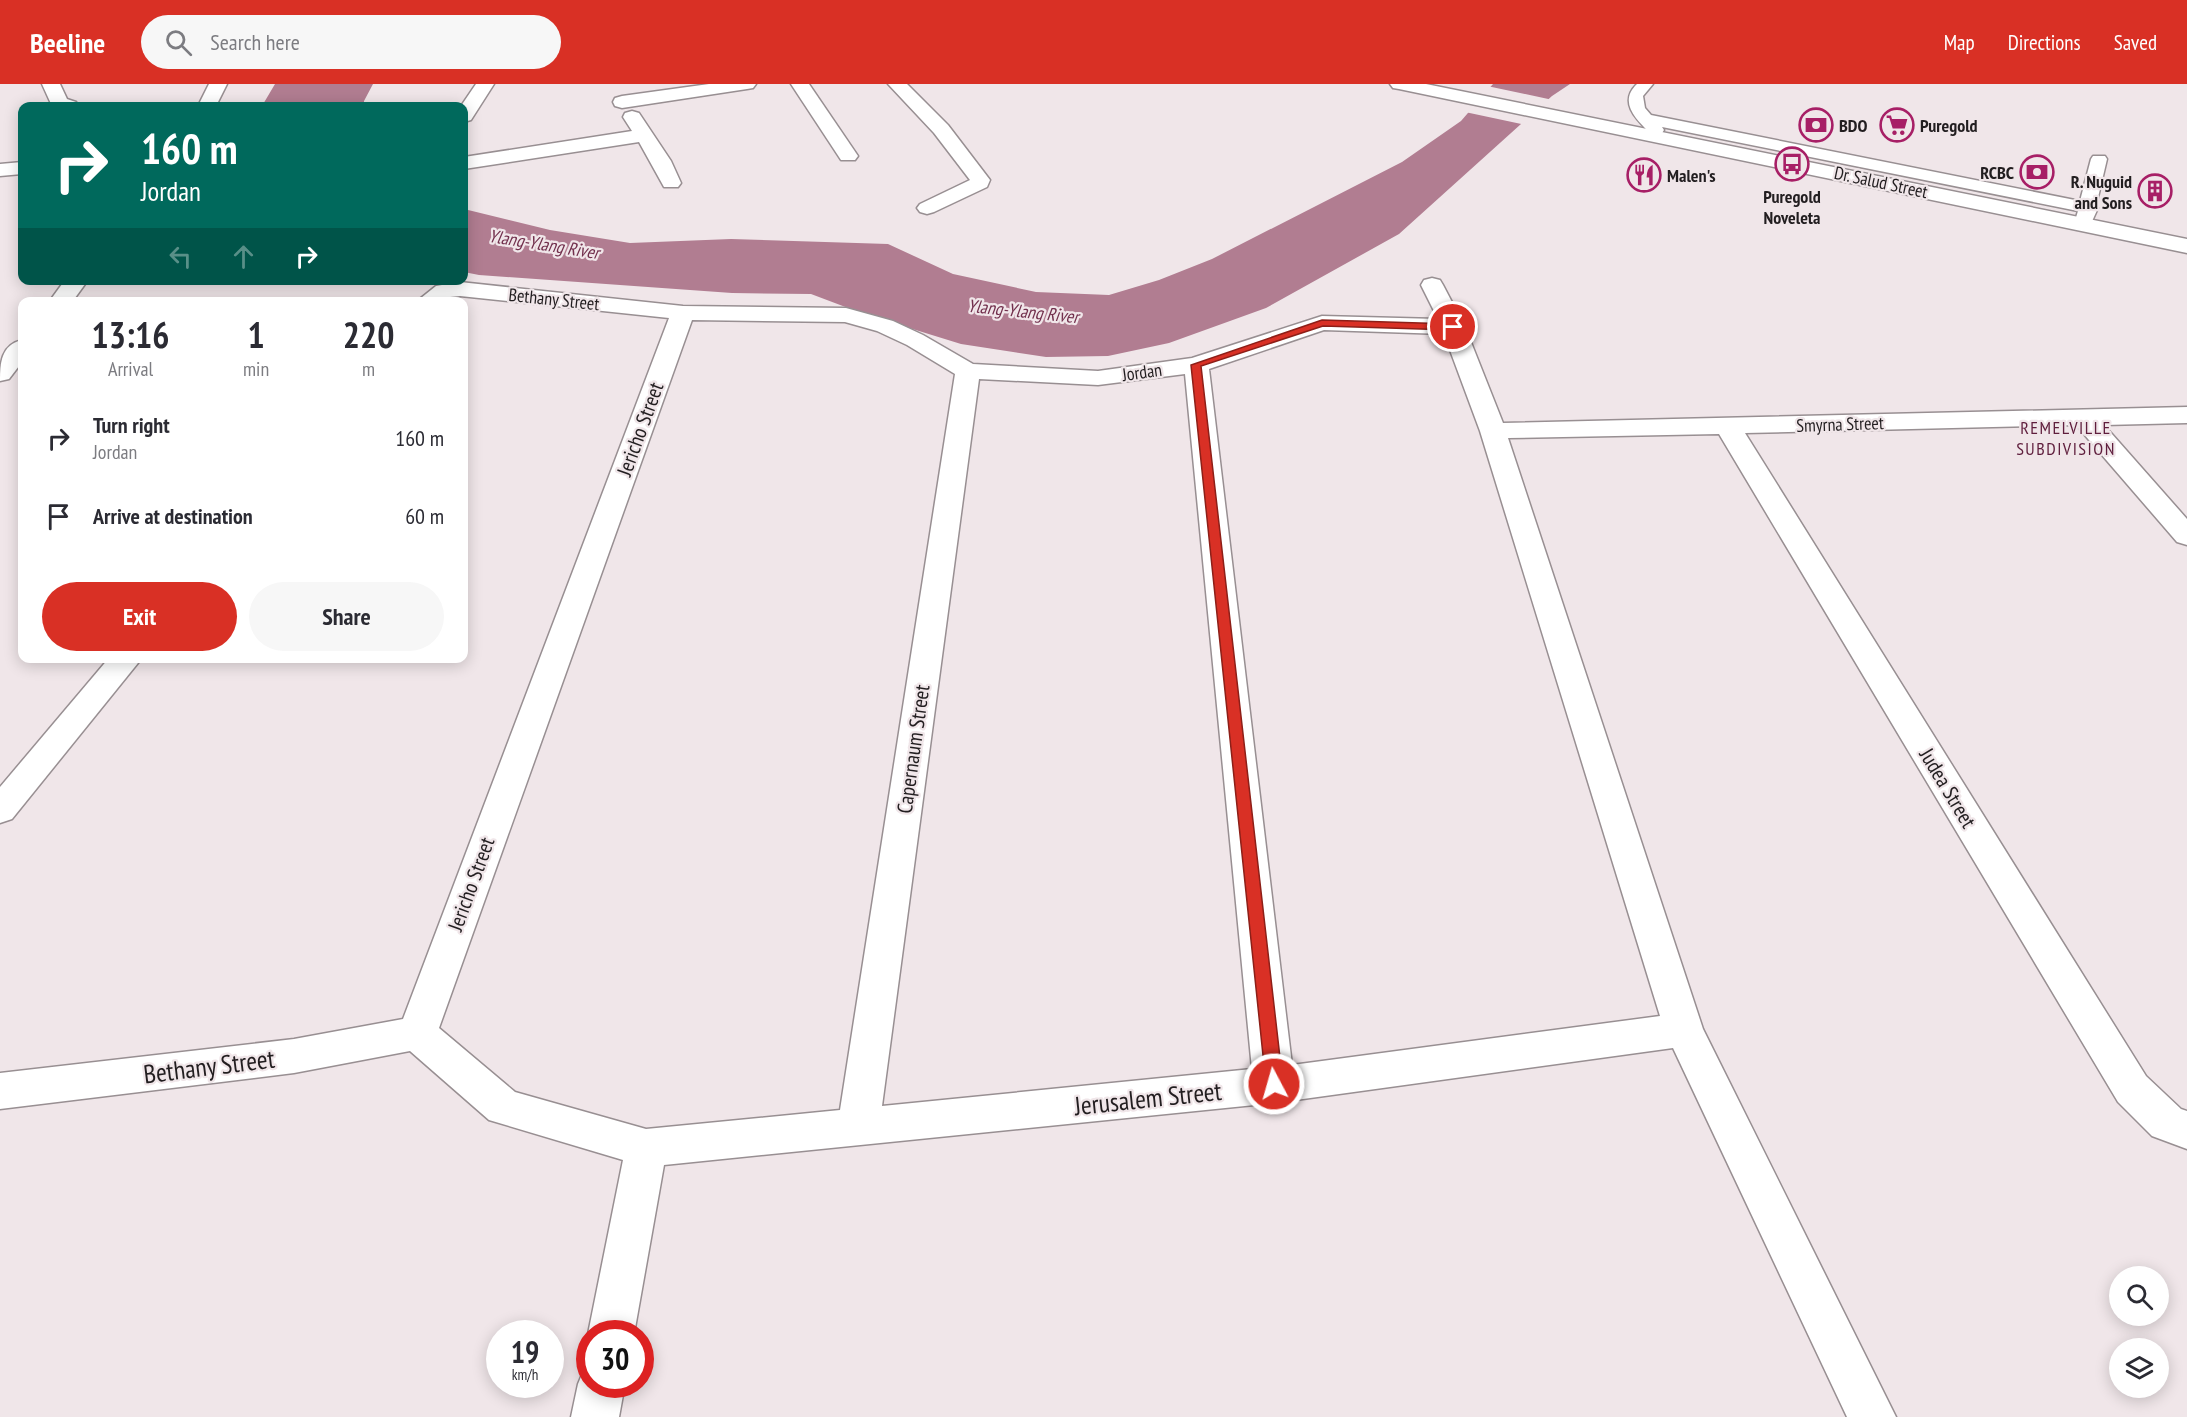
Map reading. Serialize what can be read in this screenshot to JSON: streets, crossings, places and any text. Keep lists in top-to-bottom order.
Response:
{
  "streets": {
    "street": [
      "Dr. Salud Street",
      "Bethany Street",
      "Jordan",
      "Smyrna Street",
      "Jericho Street",
      "Capernaum Street",
      "Judea Street",
      "Jerusalem Street"
    ]
  },
  "crossings": [
    ["Bethany Street", "Jordan"],
    ["Bethany Street", "Jericho Street"],
    ["Bethany Street", "Capernaum Street"],
    ["Jordan", "Capernaum Street"],
    ["Smyrna Street", "Judea Street"],
    ["Capernaum Street", "Jerusalem Street"]
  ],
  "districts": ["REMELVILLE SUBDIVISION"],
  "water": ["Ylang-Ylang River"],
  "places": {
    "bank": ["BDO", "RCBC"],
    "supermarket": ["Puregold"],
    "bus stop": ["Puregold Noveleta"],
    "restaurant": ["Malen's"],
    "building": ["R. Nuguid and Sons"]
  },
  "page": {
    "header": "Beeline",
    "search": "Search here",
    "nav": ["Map", "Directions", "Saved"],
    "turn": ["160 m", "Jordan"],
    "eta": [
      "13:16",
      "Arrival",
      "1",
      "min",
      "220",
      "m"
    ],
    "list": [
      {
        "name": "Turn right",
        "note": "Jordan",
        "value": "160 m"
      },
      {
        "name": "Arrive at destination",
        "value": "60 m"
      }
    ],
    "buttons": ["Exit", "Share"],
    "speed": "19 km/h",
    "limit": "30"
  }
}
